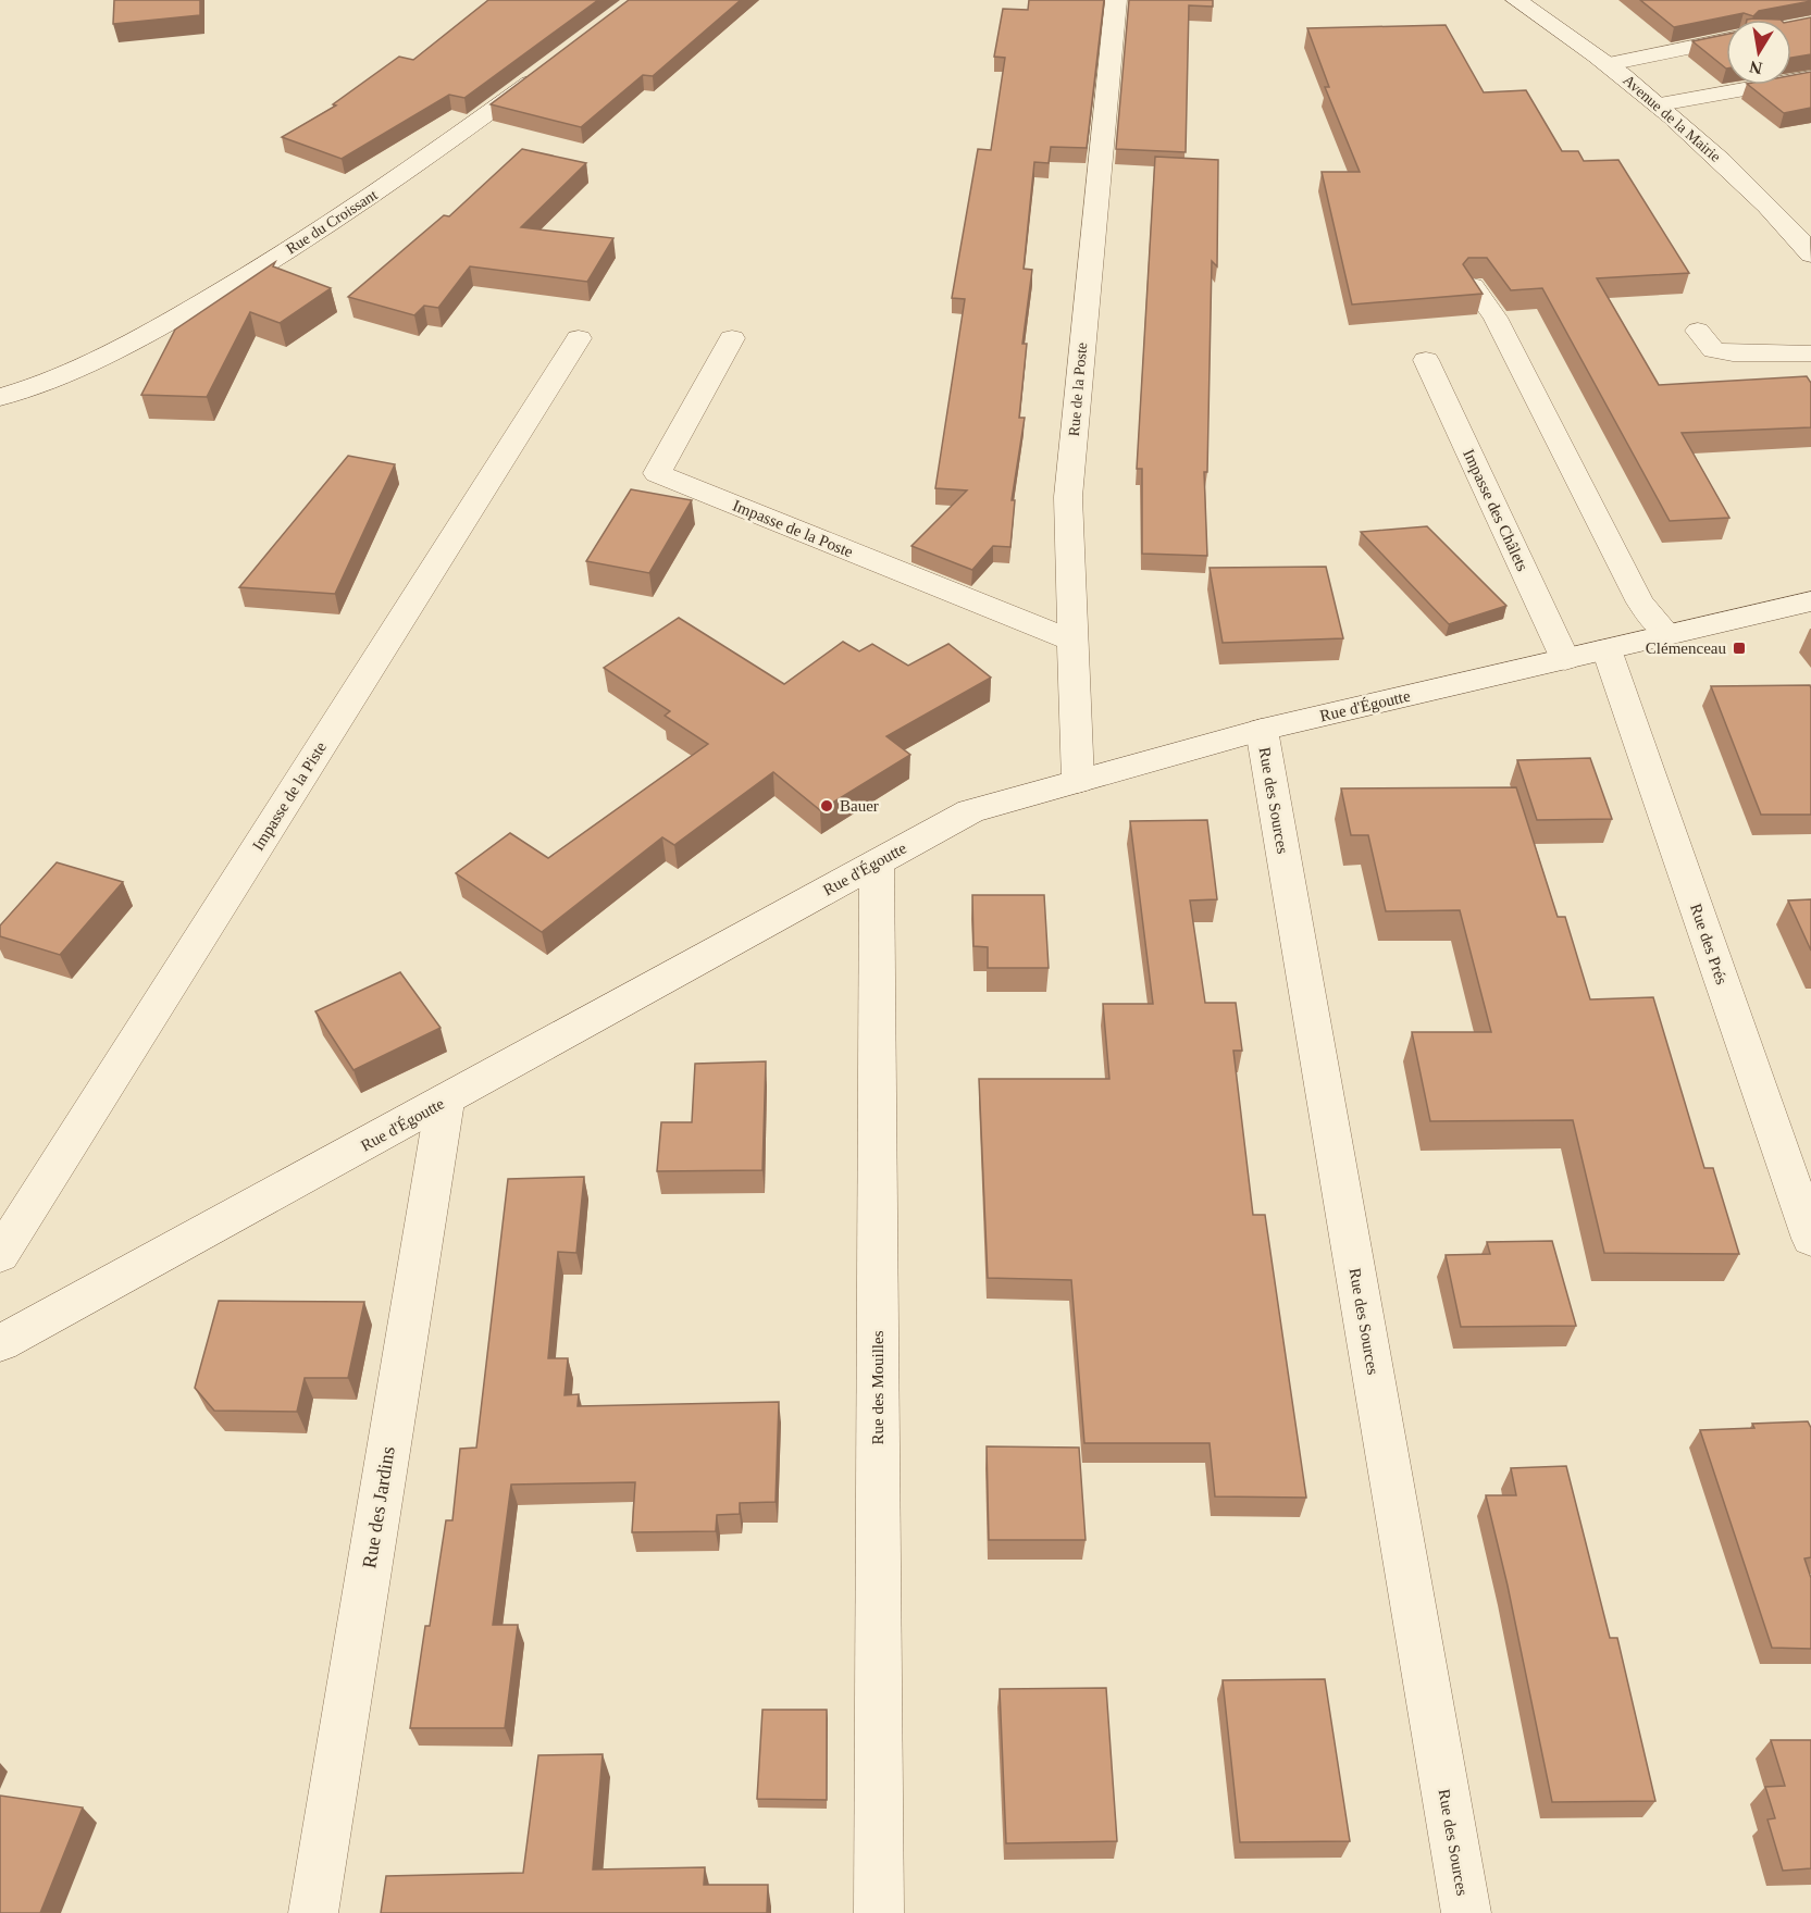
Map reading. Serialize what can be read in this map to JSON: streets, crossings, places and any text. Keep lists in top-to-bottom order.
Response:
{
  "streets": {
    "street": [
      "Avenue de la Mairie",
      "Rue du Croissant",
      "Rue de la Poste",
      "Impasse des Châlets",
      "Impasse de la Poste",
      "Rue d'Égoutte",
      "Impasse de la Piste",
      "Rue des Sources",
      "Rue des Prés",
      "Rue des Mouilles",
      "Rue des Jardins"
    ]
  },
  "crossings": [
    ["Rue de la Poste", "Impasse de la Poste"],
    ["Rue de la Poste", "Rue d'Égoutte"],
    ["Impasse des Châlets", "Rue d'Égoutte"],
    ["Rue d'Égoutte", "Rue des Sources"],
    ["Rue d'Égoutte", "Rue des Prés"],
    ["Rue d'Égoutte", "Rue des Mouilles"],
    ["Rue d'Égoutte", "Rue des Jardins"]
  ],
  "places": {
    "transit": ["Clémenceau"],
    "other": ["Bauer"]
  },
  "north": "bottom"
}
